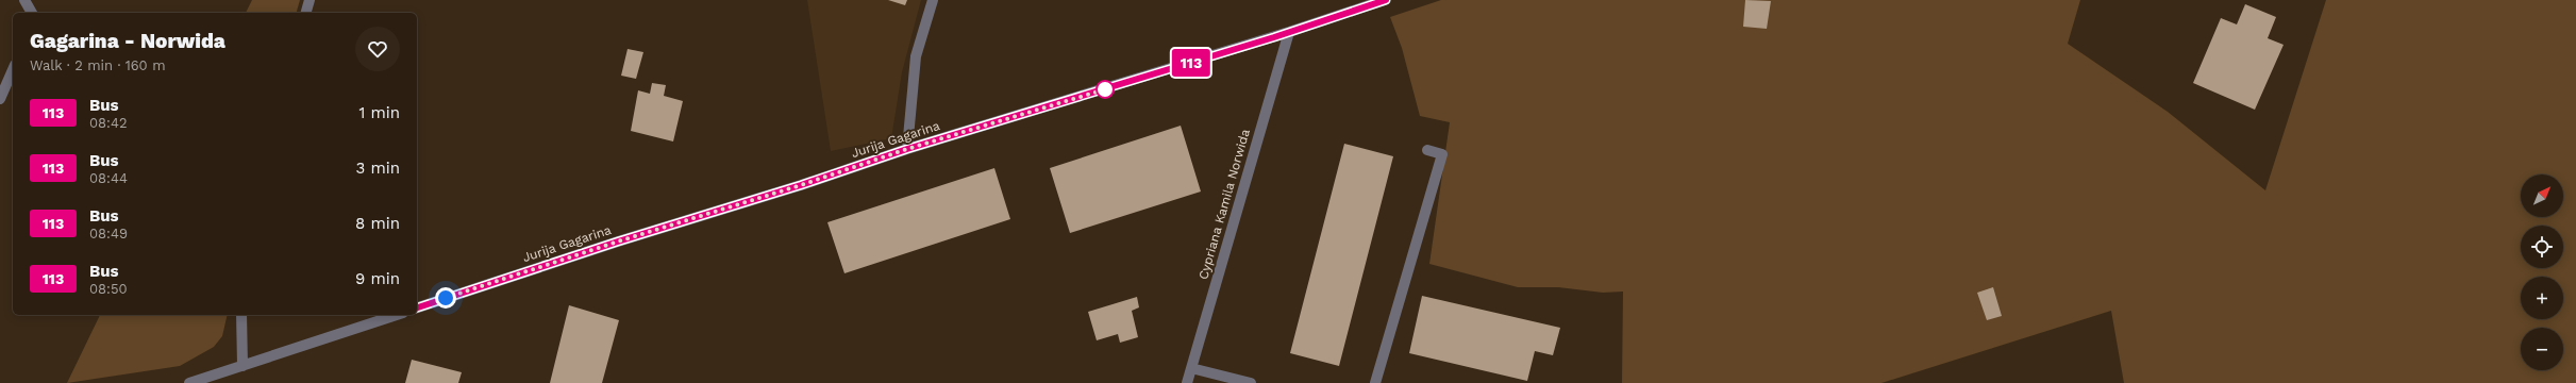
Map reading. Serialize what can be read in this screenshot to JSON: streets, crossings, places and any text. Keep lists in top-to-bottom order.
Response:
{
  "streets": {
    "street": ["Jurija Gagarina", "Cypriana Kamila Norwida"]
  },
  "crossings": [
    ["Jurija Gagarina", "Cypriana Kamila Norwida"]
  ],
  "lines": ["bus line 113"],
  "north": "top right",
  "page": {
    "on_map": "113",
    "heading": ["Gagarina - Norwida", "Walk · 2 min · 160 m"],
    "list": [
      {
        "mark": "113",
        "name": "Bus",
        "note": "08:42",
        "value": "1 min"
      },
      {
        "mark": "113",
        "name": "Bus",
        "note": "08:44",
        "value": "3 min"
      },
      {
        "mark": "113",
        "name": "Bus",
        "note": "08:49",
        "value": "8 min"
      },
      {
        "mark": "113",
        "name": "Bus",
        "note": "08:50",
        "value": "9 min"
      }
    ],
    "map_buttons": ["+", "−"]
  }
}
